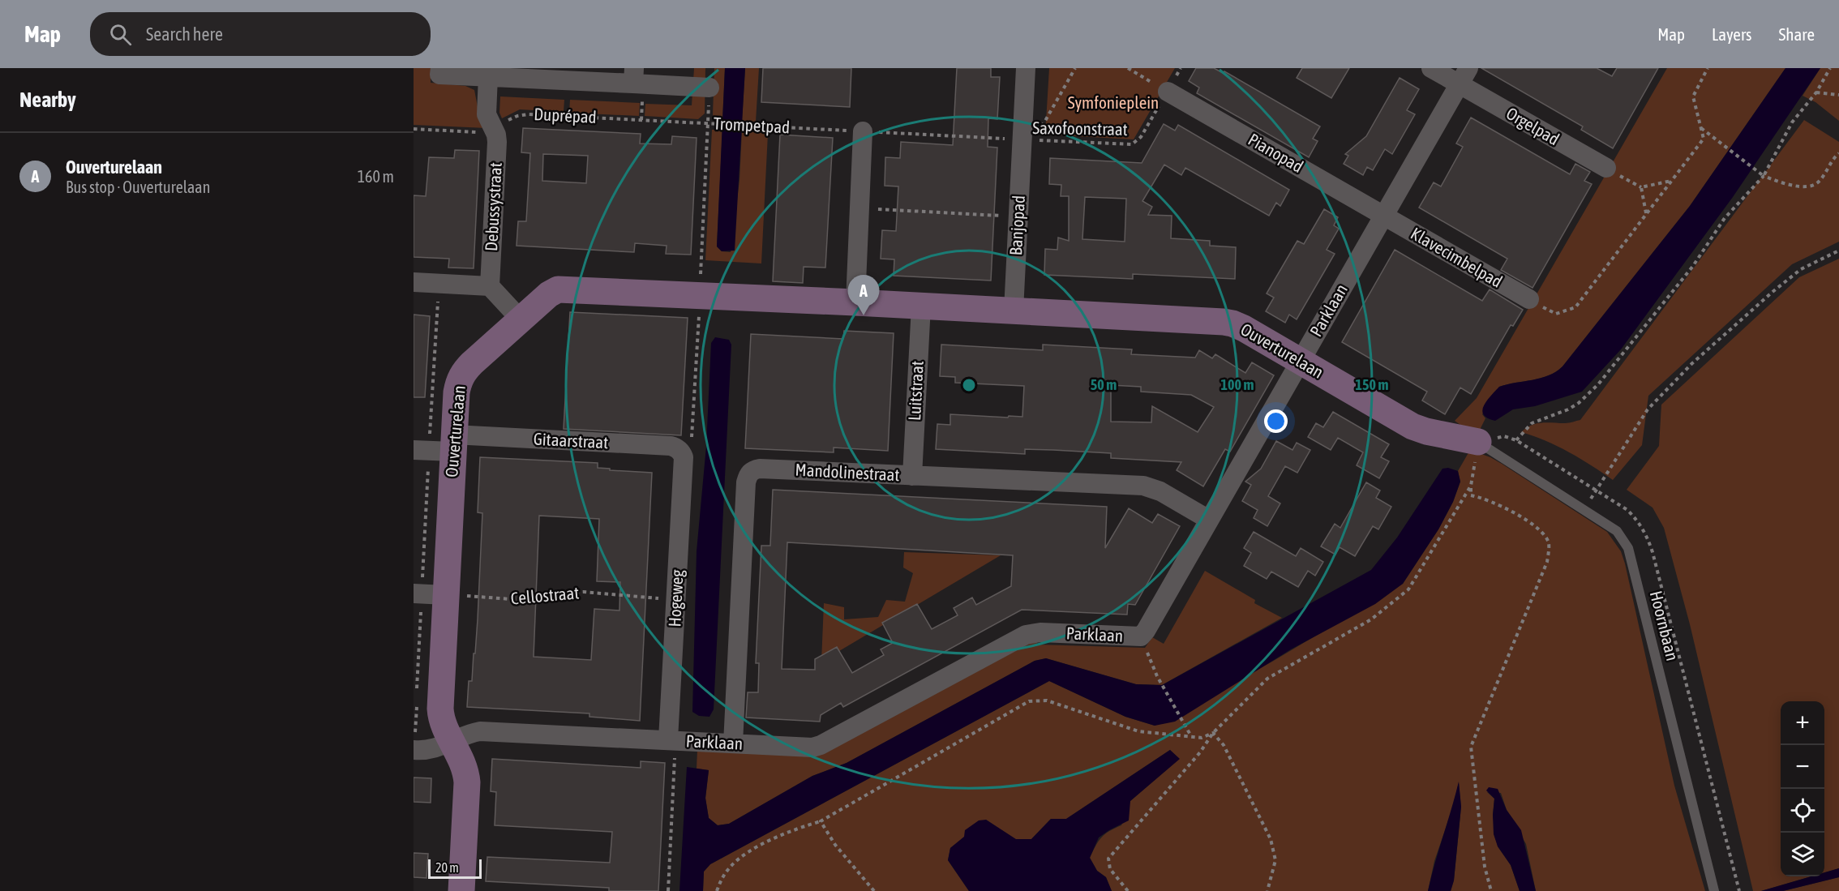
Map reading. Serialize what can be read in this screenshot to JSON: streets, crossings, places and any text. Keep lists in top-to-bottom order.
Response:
{
  "streets": {
    "street": [
      "Duprépad",
      "Orgelpad",
      "Pianopad",
      "Debussystraat",
      "Banjopad",
      "Klavecimbelpad",
      "Parklaan",
      "Ouverturelaan",
      "Luitstraat",
      "Gitaarstraat",
      "Mandolinestraat",
      "Hogeweg"
    ],
    "lane": ["Hoornbaan"],
    "path": ["Trompetpad", "Saxofoonstraat", "Cellostraat"]
  },
  "crossings": [
    ["Duprépad", "Trompetpad"],
    ["Duprépad", "Debussystraat"],
    ["Trompetpad", "Saxofoonstraat"],
    ["Trompetpad", "Banjopad"],
    ["Orgelpad", "Parklaan"],
    ["Saxofoonstraat", "Pianopad"],
    ["Saxofoonstraat", "Banjopad"],
    ["Pianopad", "Klavecimbelpad"],
    ["Pianopad", "Parklaan"],
    ["Banjopad", "Ouverturelaan"],
    ["Klavecimbelpad", "Parklaan"],
    ["Parklaan", "Ouverturelaan"],
    ["Parklaan", "Mandolinestraat"],
    ["Parklaan", "Hogeweg"],
    ["Ouverturelaan", "Luitstraat"],
    ["Ouverturelaan", "Gitaarstraat"],
    ["Ouverturelaan", "Cellostraat"],
    ["Ouverturelaan", "Hoornbaan"],
    ["Luitstraat", "Mandolinestraat"],
    ["Gitaarstraat", "Hogeweg"],
    ["Cellostraat", "Hogeweg"]
  ],
  "parks": ["Symfonieplein"],
  "scale_bar": "20 m",
  "page": {
    "header": "Map",
    "search": "Search here",
    "nav": ["Map", "Layers", "Share"],
    "heading": "Nearby",
    "list": [
      {
        "mark": "A",
        "name": "Ouverturelaan",
        "note": "Bus stop · Ouverturelaan",
        "value": "160 m"
      }
    ],
    "pins": "A",
    "map_buttons": ["+", "−"],
    "scale": "20 m"
  },
  "rings": ["50 m", "100 m", "150 m"]
}
